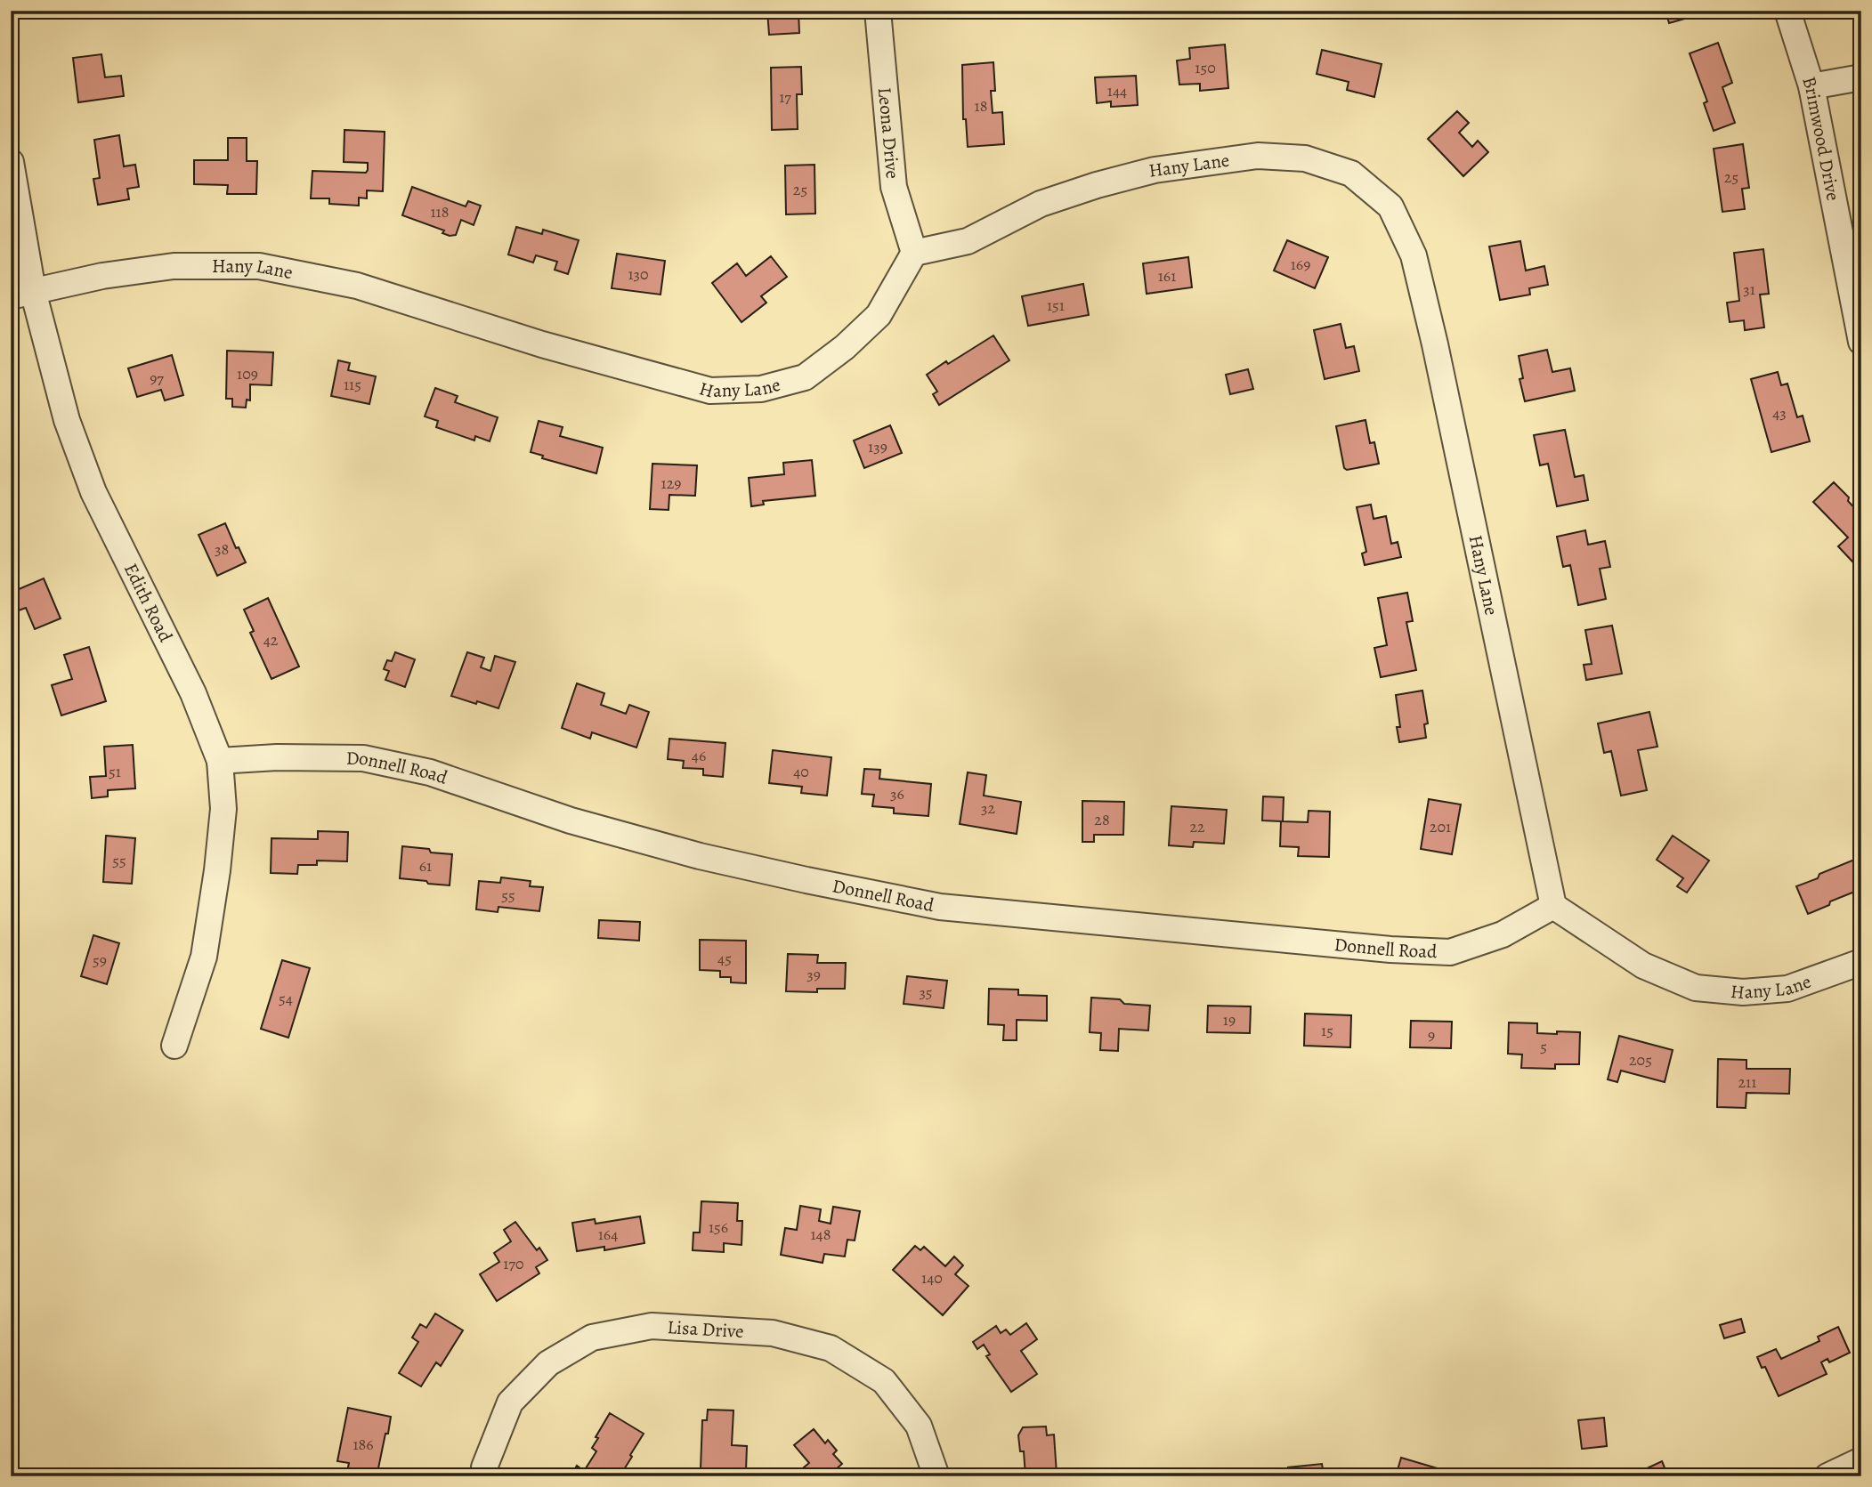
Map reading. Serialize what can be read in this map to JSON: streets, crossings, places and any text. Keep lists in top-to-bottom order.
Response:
{
  "streets": {
    "street": [
      "Leona Drive",
      "Brimwood Drive",
      "Hany Lane",
      "Edith Road",
      "Donnell Road",
      "Lisa Drive"
    ]
  },
  "crossings": [
    ["Leona Drive", "Hany Lane"],
    ["Hany Lane", "Edith Road"],
    ["Hany Lane", "Donnell Road"],
    ["Edith Road", "Donnell Road"]
  ],
  "house_numbers": [
    "150",
    "144",
    "17",
    "18",
    "25",
    "25",
    "118",
    "169",
    "130",
    "161",
    "31",
    "151",
    "109",
    "97",
    "115",
    "43",
    "139",
    "129",
    "38",
    "42",
    "46",
    "51",
    "40",
    "36",
    "32",
    "28",
    "22",
    "201",
    "55",
    "61",
    "55",
    "45",
    "59",
    "39",
    "35",
    "54",
    "19",
    "15",
    "9",
    "5",
    "205",
    "211",
    "156",
    "164",
    "148",
    "170",
    "140",
    "186"
  ]
}
